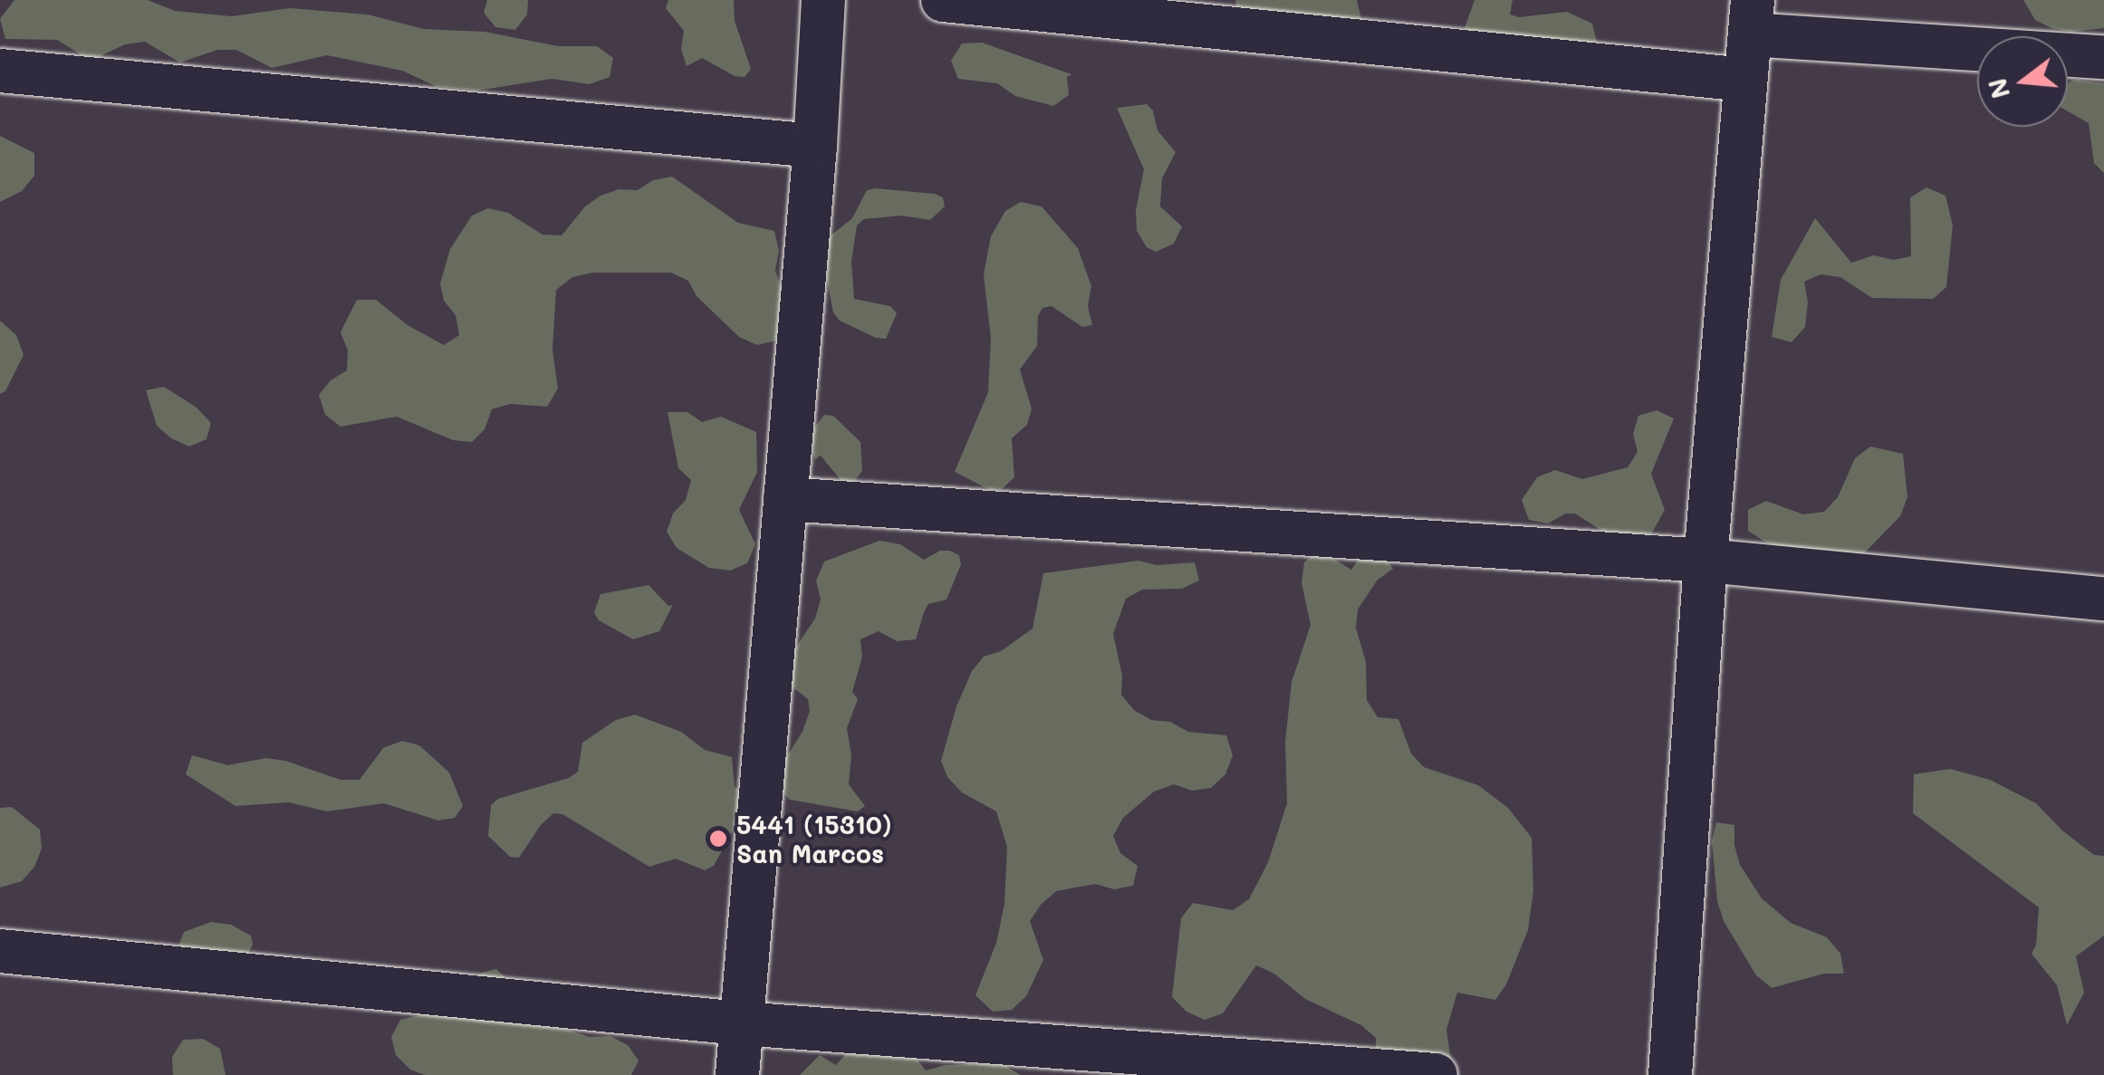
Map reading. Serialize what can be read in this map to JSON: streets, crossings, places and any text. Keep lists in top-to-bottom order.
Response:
{
  "places": ["5441 (15310) San Marcos"],
  "north": "left"
}
